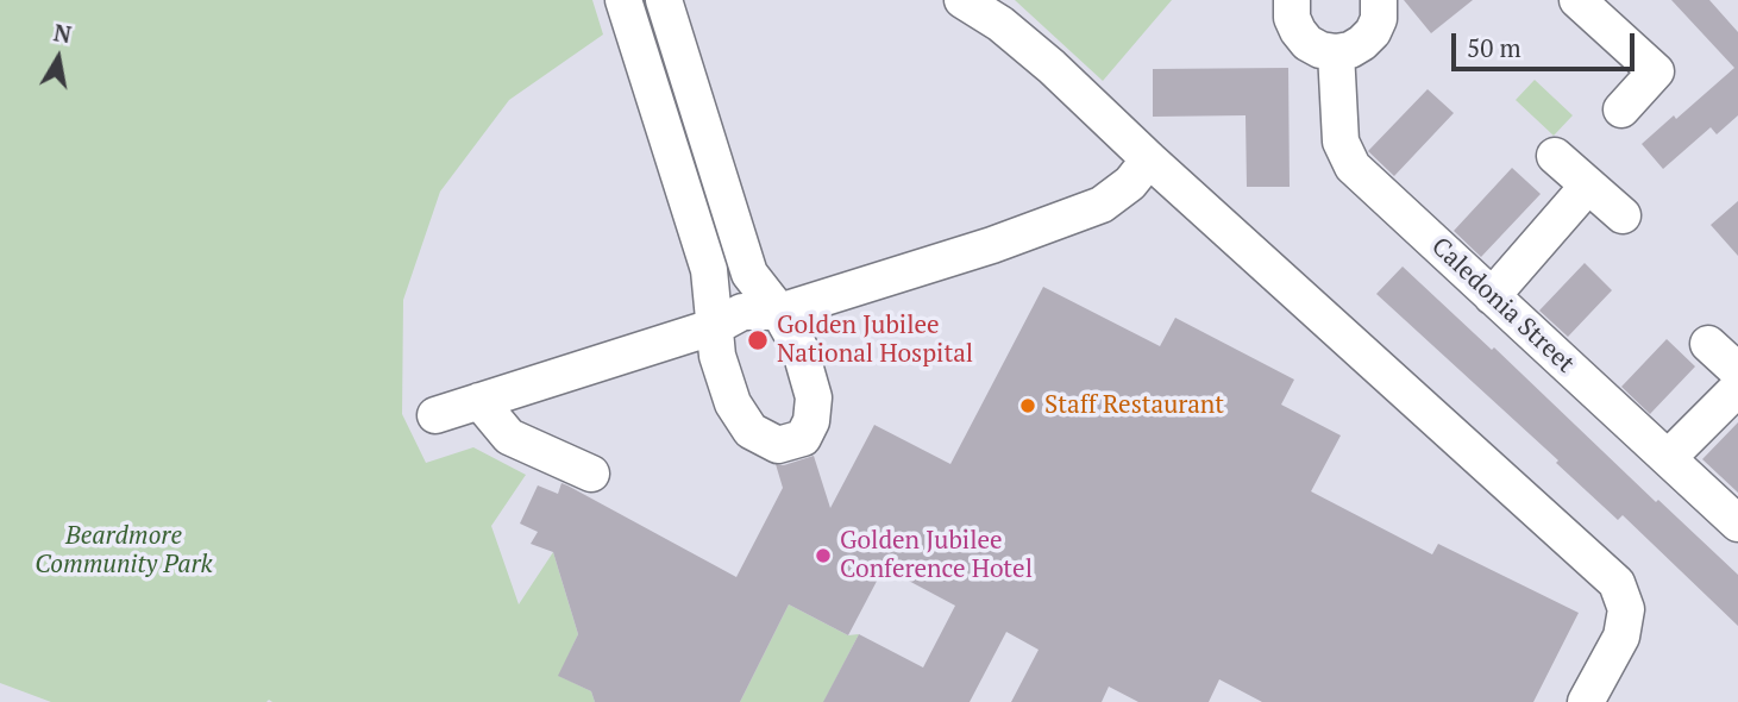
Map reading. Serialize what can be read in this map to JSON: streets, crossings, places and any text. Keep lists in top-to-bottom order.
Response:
{
  "streets": {
    "street": ["Caledonia Street"]
  },
  "parks": ["Beardmore Community Park"],
  "places": ["Golden Jubilee National Hospital", "Staff Restaurant", "Golden Jubilee Conference Hotel"],
  "scale_bar": "50 m",
  "north": "top"
}
